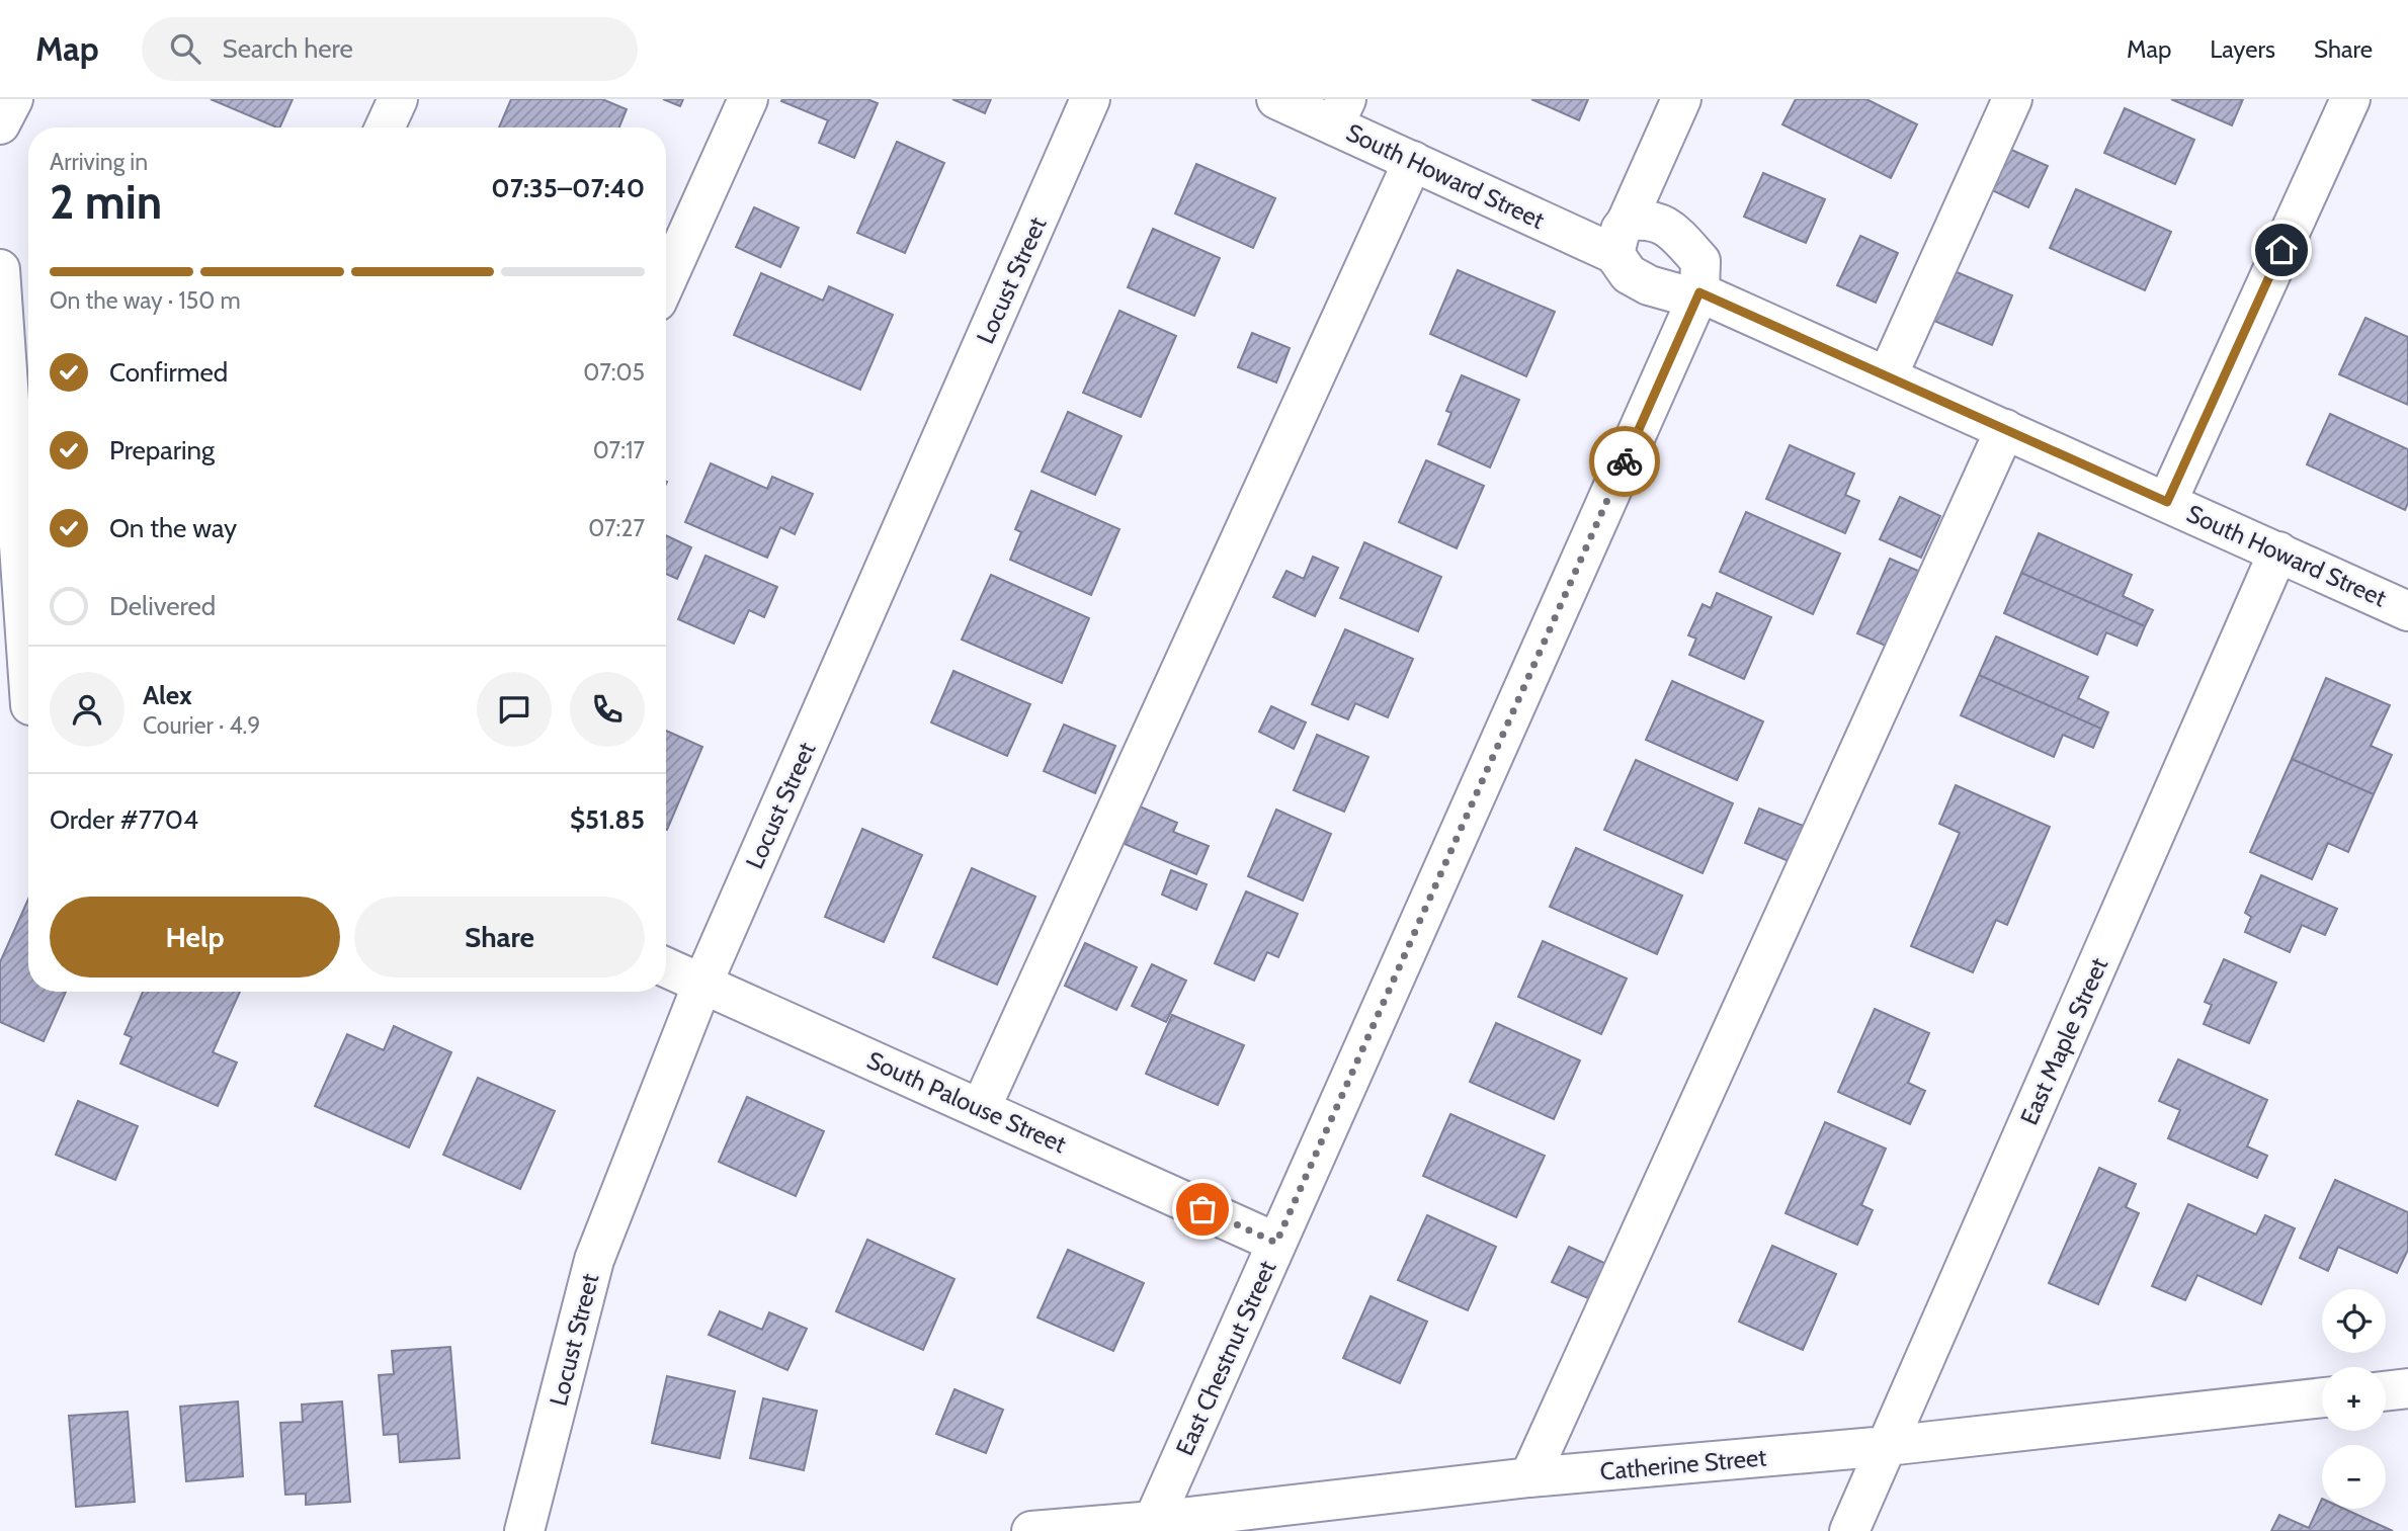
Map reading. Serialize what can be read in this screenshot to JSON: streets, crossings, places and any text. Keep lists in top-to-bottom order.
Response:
{
  "streets": {
    "street": [
      "South Howard Street",
      "Locust Street",
      "East Maple Street",
      "South Palouse Street",
      "East Chestnut Street",
      "Catherine Street"
    ]
  },
  "crossings": [
    ["South Howard Street", "East Maple Street"],
    ["South Howard Street", "East Chestnut Street"],
    ["Locust Street", "South Palouse Street"],
    ["East Maple Street", "Catherine Street"],
    ["South Palouse Street", "East Chestnut Street"],
    ["East Chestnut Street", "Catherine Street"]
  ],
  "page": {
    "header": "Map",
    "search": "Search here",
    "nav": ["Map", "Layers", "Share"],
    "heading": ["2 min", "Arriving in", "07:35–07:40"],
    "panel": [
      "Alex",
      "Courier · 4.9",
      "Order #7704",
      "$51.85"
    ],
    "bar": "On the way · 150 m",
    "list": [
      ["Confirmed", "07:05"],
      ["Preparing", "07:17"],
      ["On the way", "07:27"],
      "Delivered"
    ],
    "buttons": ["Help", "Share"],
    "map_buttons": ["+", "−"]
  }
}
